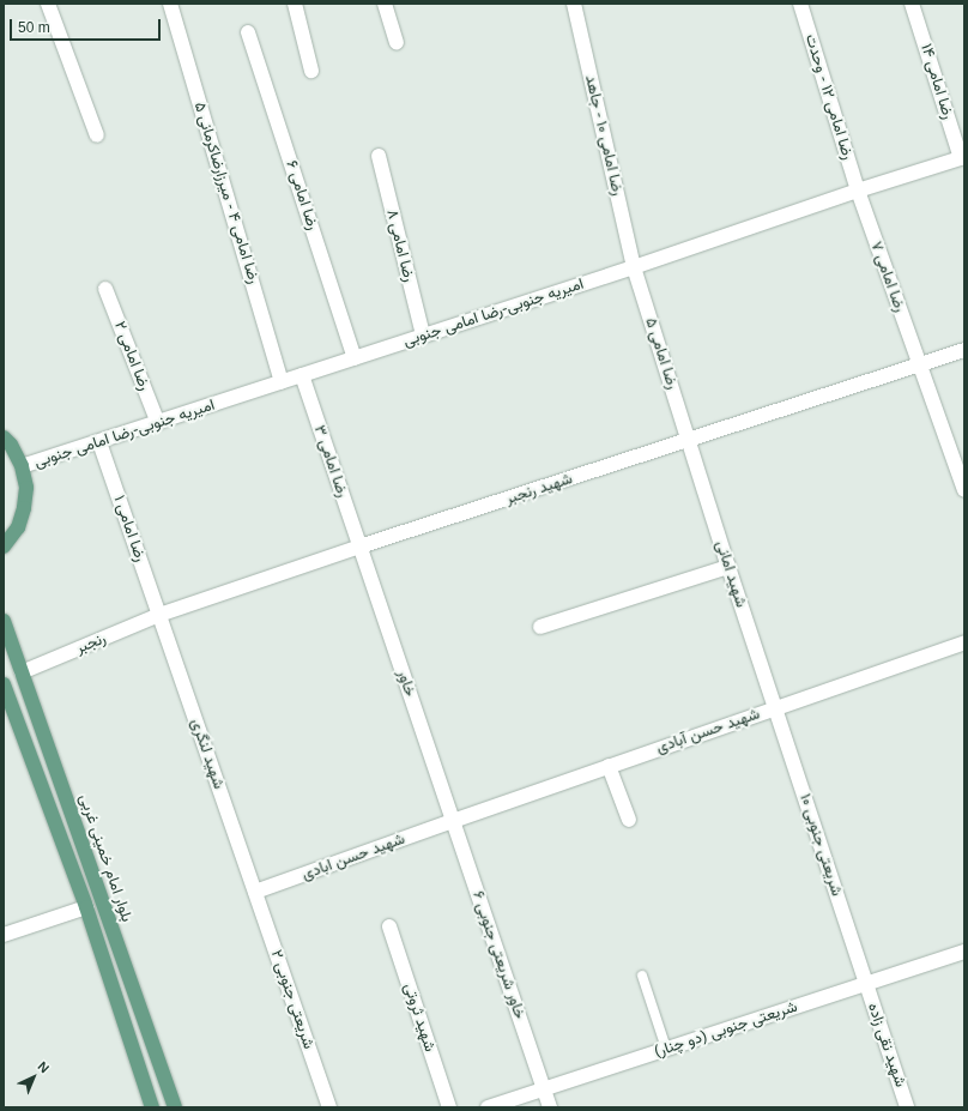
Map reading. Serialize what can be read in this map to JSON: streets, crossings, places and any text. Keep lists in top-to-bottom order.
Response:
{
  "streets": {
    "main road": ["بلوار امام خمینی غربی"],
    "street": [
      "رضا امامی ۱۴",
      "رضا امامی ۱۲ - وحدت",
      "رضا امامی ۱۰ - جاهد",
      "رضا امامی ۴ - میرزارضاکرمانی ۵",
      "رضا امامی ۶",
      "رضا امامی ۸",
      "رضا امامی ۷",
      "امیریه جنوبی-رضا امامی جنوبی",
      "رضا امامی ۵",
      "رضا امامی ۲",
      "رضا امامی ۳",
      "شهید رنجبر",
      "رضا امامی ۱",
      "شهید امانی",
      "رنجبر",
      "خاور",
      "شهید حسن آبادی",
      "شهید لنگری",
      "شریعتی جنوبی ۱۰",
      "شهید حسن ابادی",
      "خاور شریعتی جنوبی ۶",
      "شریعتی جنوبی ۲",
      "شهید ثروتی",
      "شریعتی جنوبی (دو چنار)",
      "شهید نقی زاده"
    ]
  },
  "crossings": [
    ["رضا امامی ۱۴", "امیریه جنوبی-رضا امامی جنوبی"],
    ["رضا امامی ۱۲ - وحدت", "رضا امامی ۷"],
    ["رضا امامی ۱۲ - وحدت", "امیریه جنوبی-رضا امامی جنوبی"],
    ["رضا امامی ۱۰ - جاهد", "امیریه جنوبی-رضا امامی جنوبی"],
    ["رضا امامی ۱۰ - جاهد", "رضا امامی ۵"],
    ["رضا امامی ۴ - میرزارضاکرمانی ۵", "امیریه جنوبی-رضا امامی جنوبی"],
    ["رضا امامی ۶", "امیریه جنوبی-رضا امامی جنوبی"],
    ["رضا امامی ۸", "امیریه جنوبی-رضا امامی جنوبی"],
    ["رضا امامی ۷", "امیریه جنوبی-رضا امامی جنوبی"],
    ["رضا امامی ۷", "شهید رنجبر"],
    ["امیریه جنوبی-رضا امامی جنوبی", "رضا امامی ۵"],
    ["امیریه جنوبی-رضا امامی جنوبی", "رضا امامی ۲"],
    ["امیریه جنوبی-رضا امامی جنوبی", "رضا امامی ۳"],
    ["امیریه جنوبی-رضا امامی جنوبی", "رضا امامی ۱"],
    ["رضا امامی ۵", "شهید رنجبر"],
    ["رضا امامی ۵", "شهید امانی"],
    ["رضا امامی ۳", "شهید رنجبر"],
    ["رضا امامی ۳", "خاور"],
    ["شهید رنجبر", "رضا امامی ۱"],
    ["شهید رنجبر", "شهید امانی"],
    ["شهید رنجبر", "رنجبر"],
    ["شهید رنجبر", "خاور"],
    ["شهید رنجبر", "شهید لنگری"],
    ["رضا امامی ۱", "رنجبر"],
    ["رضا امامی ۱", "شهید لنگری"],
    ["شهید امانی", "شهید حسن آبادی"],
    ["شهید امانی", "شریعتی جنوبی ۱۰"],
    ["رنجبر", "شهید لنگری"],
    ["رنجبر", "بلوار امام خمینی غربی"],
    ["خاور", "شهید حسن آبادی"],
    ["خاور", "شهید حسن ابادی"],
    ["خاور", "خاور شریعتی جنوبی ۶"],
    ["شهید حسن آبادی", "شریعتی جنوبی ۱۰"],
    ["شهید حسن آبادی", "شهید حسن ابادی"],
    ["شهید حسن آبادی", "خاور شریعتی جنوبی ۶"],
    ["شهید لنگری", "شهید حسن ابادی"],
    ["شهید لنگری", "شریعتی جنوبی ۲"],
    ["شریعتی جنوبی ۱۰", "شریعتی جنوبی (دو چنار)"],
    ["شریعتی جنوبی ۱۰", "شهید نقی زاده"],
    ["شهید حسن ابادی", "خاور شریعتی جنوبی ۶"],
    ["شهید حسن ابادی", "شریعتی جنوبی ۲"],
    ["خاور شریعتی جنوبی ۶", "شریعتی جنوبی (دو چنار)"],
    ["شریعتی جنوبی (دو چنار)", "شهید نقی زاده"]
  ],
  "scale_bar": "50 m",
  "north": "top right"
}
